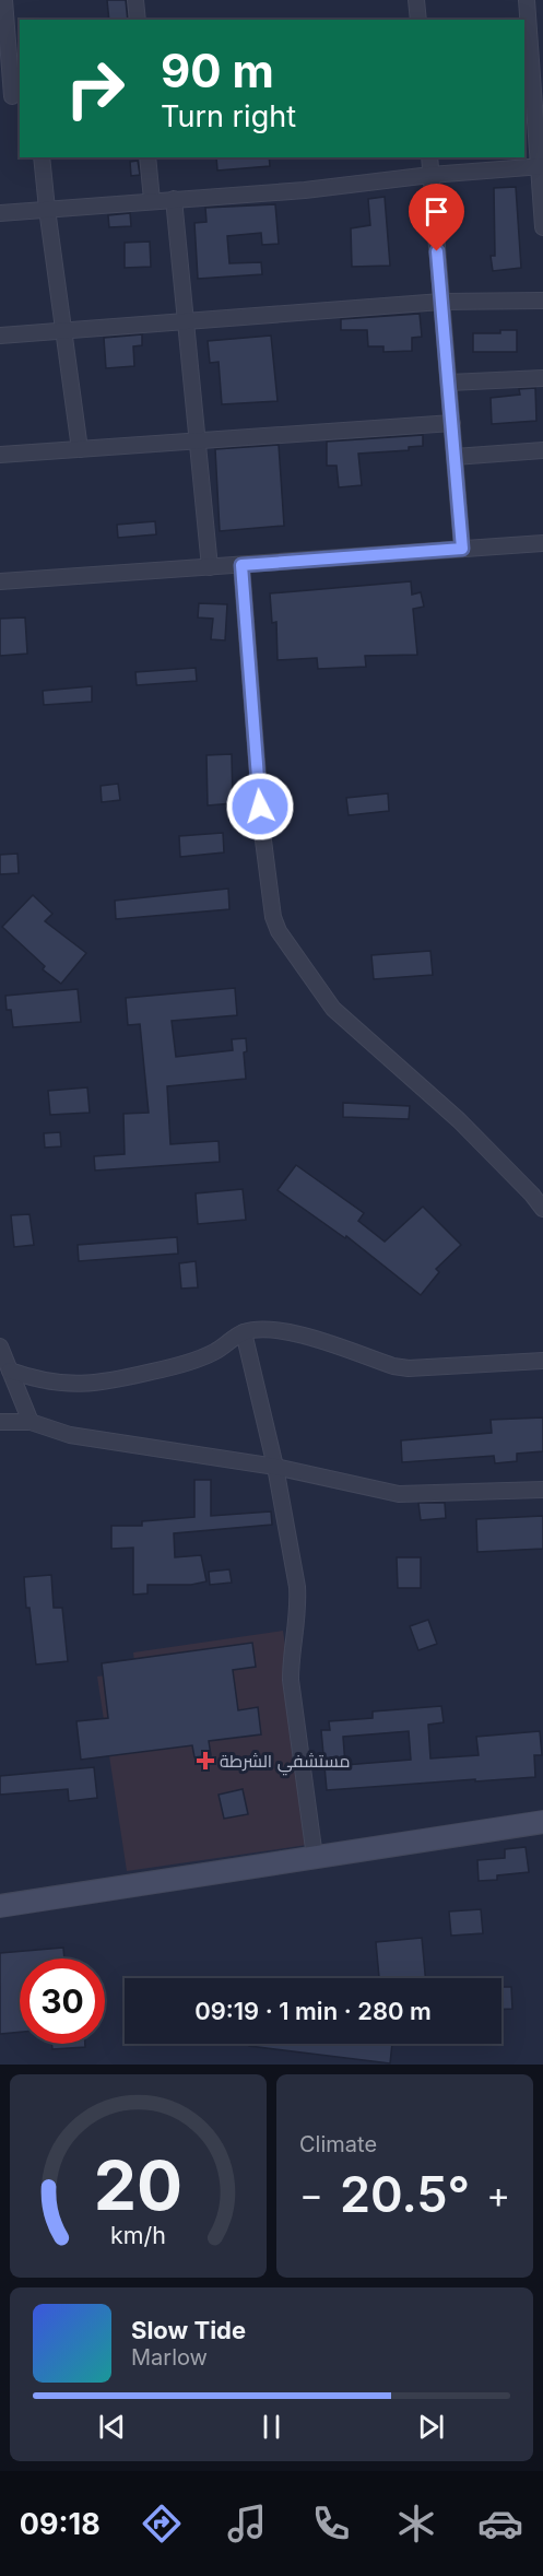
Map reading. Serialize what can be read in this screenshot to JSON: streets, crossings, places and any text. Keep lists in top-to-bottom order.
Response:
{
  "places": {
    "health": ["مستشفي الشرطة"]
  },
  "page": {
    "turn": ["90 m", "Turn right"],
    "limit": "30",
    "trip": "09:19 · 1 min · 280 m",
    "tile": "Climate",
    "heat": ["−", "20.5°", "+"],
    "song": ["Slow Tide", "Marlow"],
    "tabs": "09:18",
    "gauge": ["20", "km/h"]
  }
}
